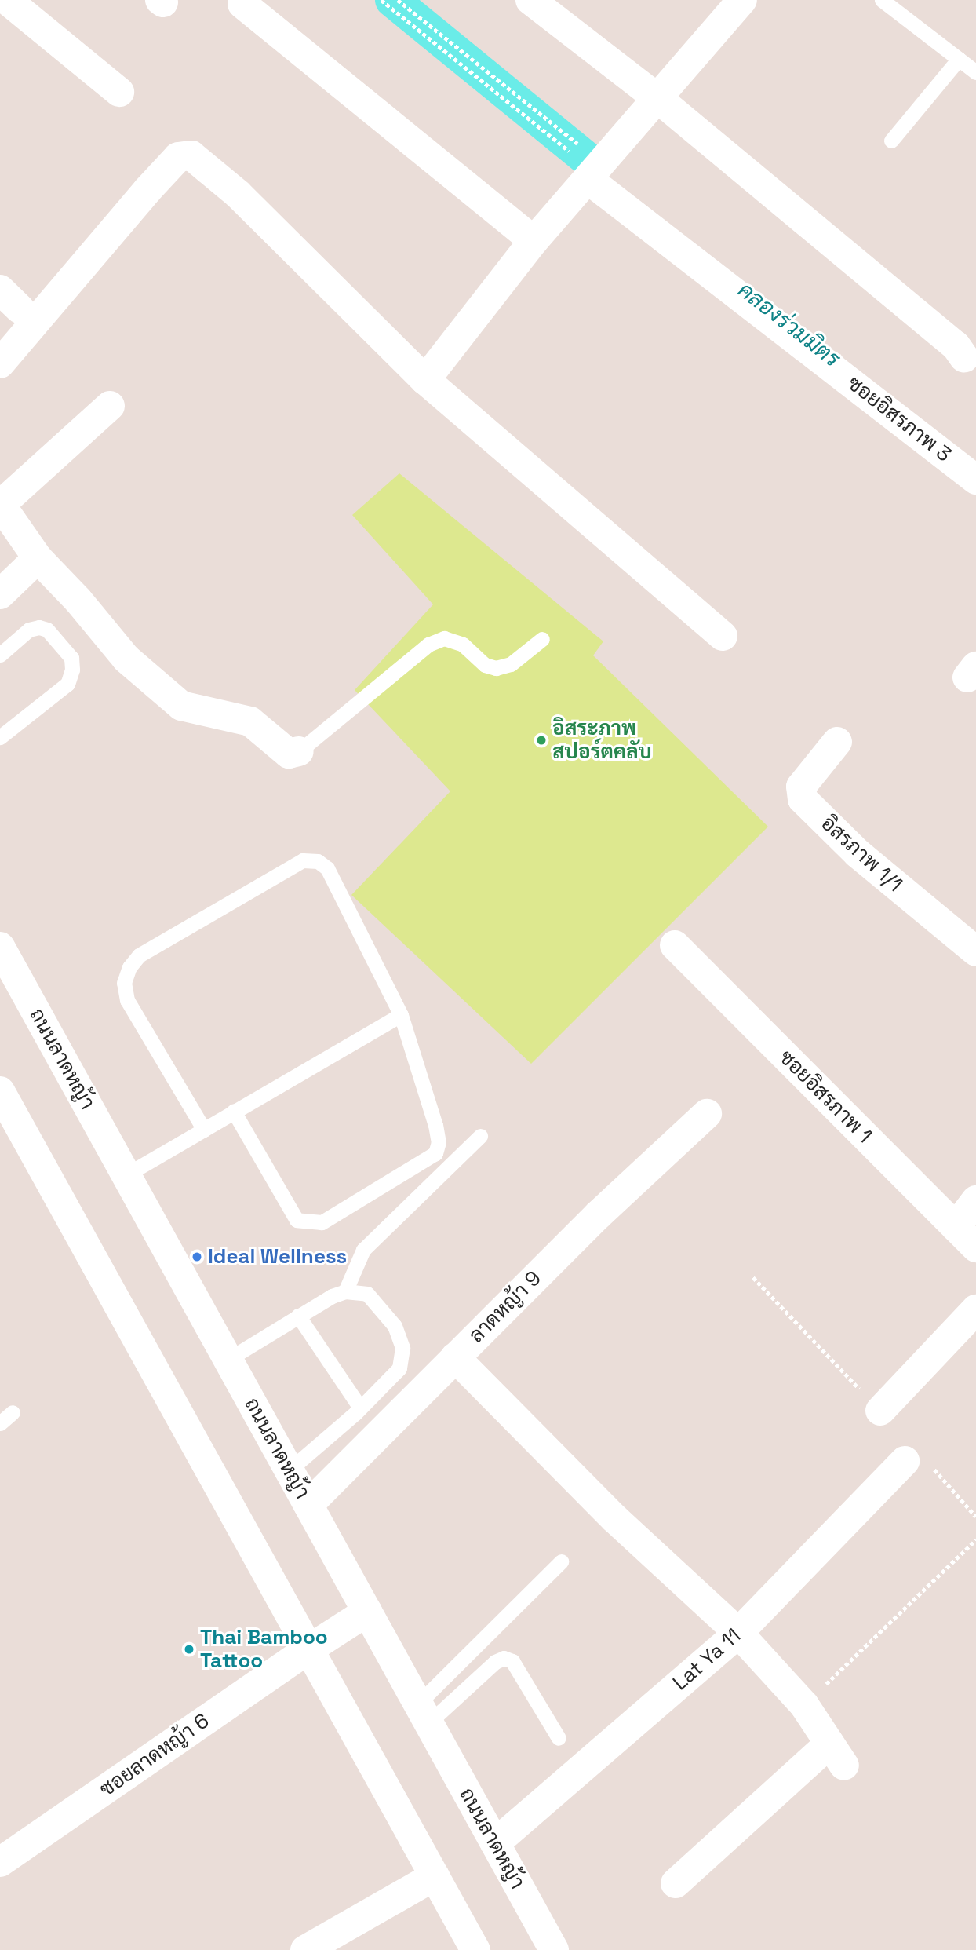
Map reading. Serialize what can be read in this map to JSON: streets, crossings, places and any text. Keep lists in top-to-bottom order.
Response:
{
  "streets": {
    "street": [
      "ซอยอิสรภาพ 3",
      "อิสรภาพ 1/1",
      "ถนนลาดหญ้า",
      "ซอยอิสรภาพ 1",
      "ลาดหญ้า 9",
      "Lat Ya 11",
      "ซอยลาดหญ้า 6"
    ]
  },
  "crossings": [
    ["ถนนลาดหญ้า", "ลาดหญ้า 9"],
    ["ถนนลาดหญ้า", "Lat Ya 11"],
    ["ถนนลาดหญ้า", "ซอยลาดหญ้า 6"]
  ],
  "water": ["คลองร่วมมิตร"],
  "places": ["อิสระภาพ สปอร์ตคลับ", "Ideal Wellness", "Thai Bamboo Tattoo"]
}
